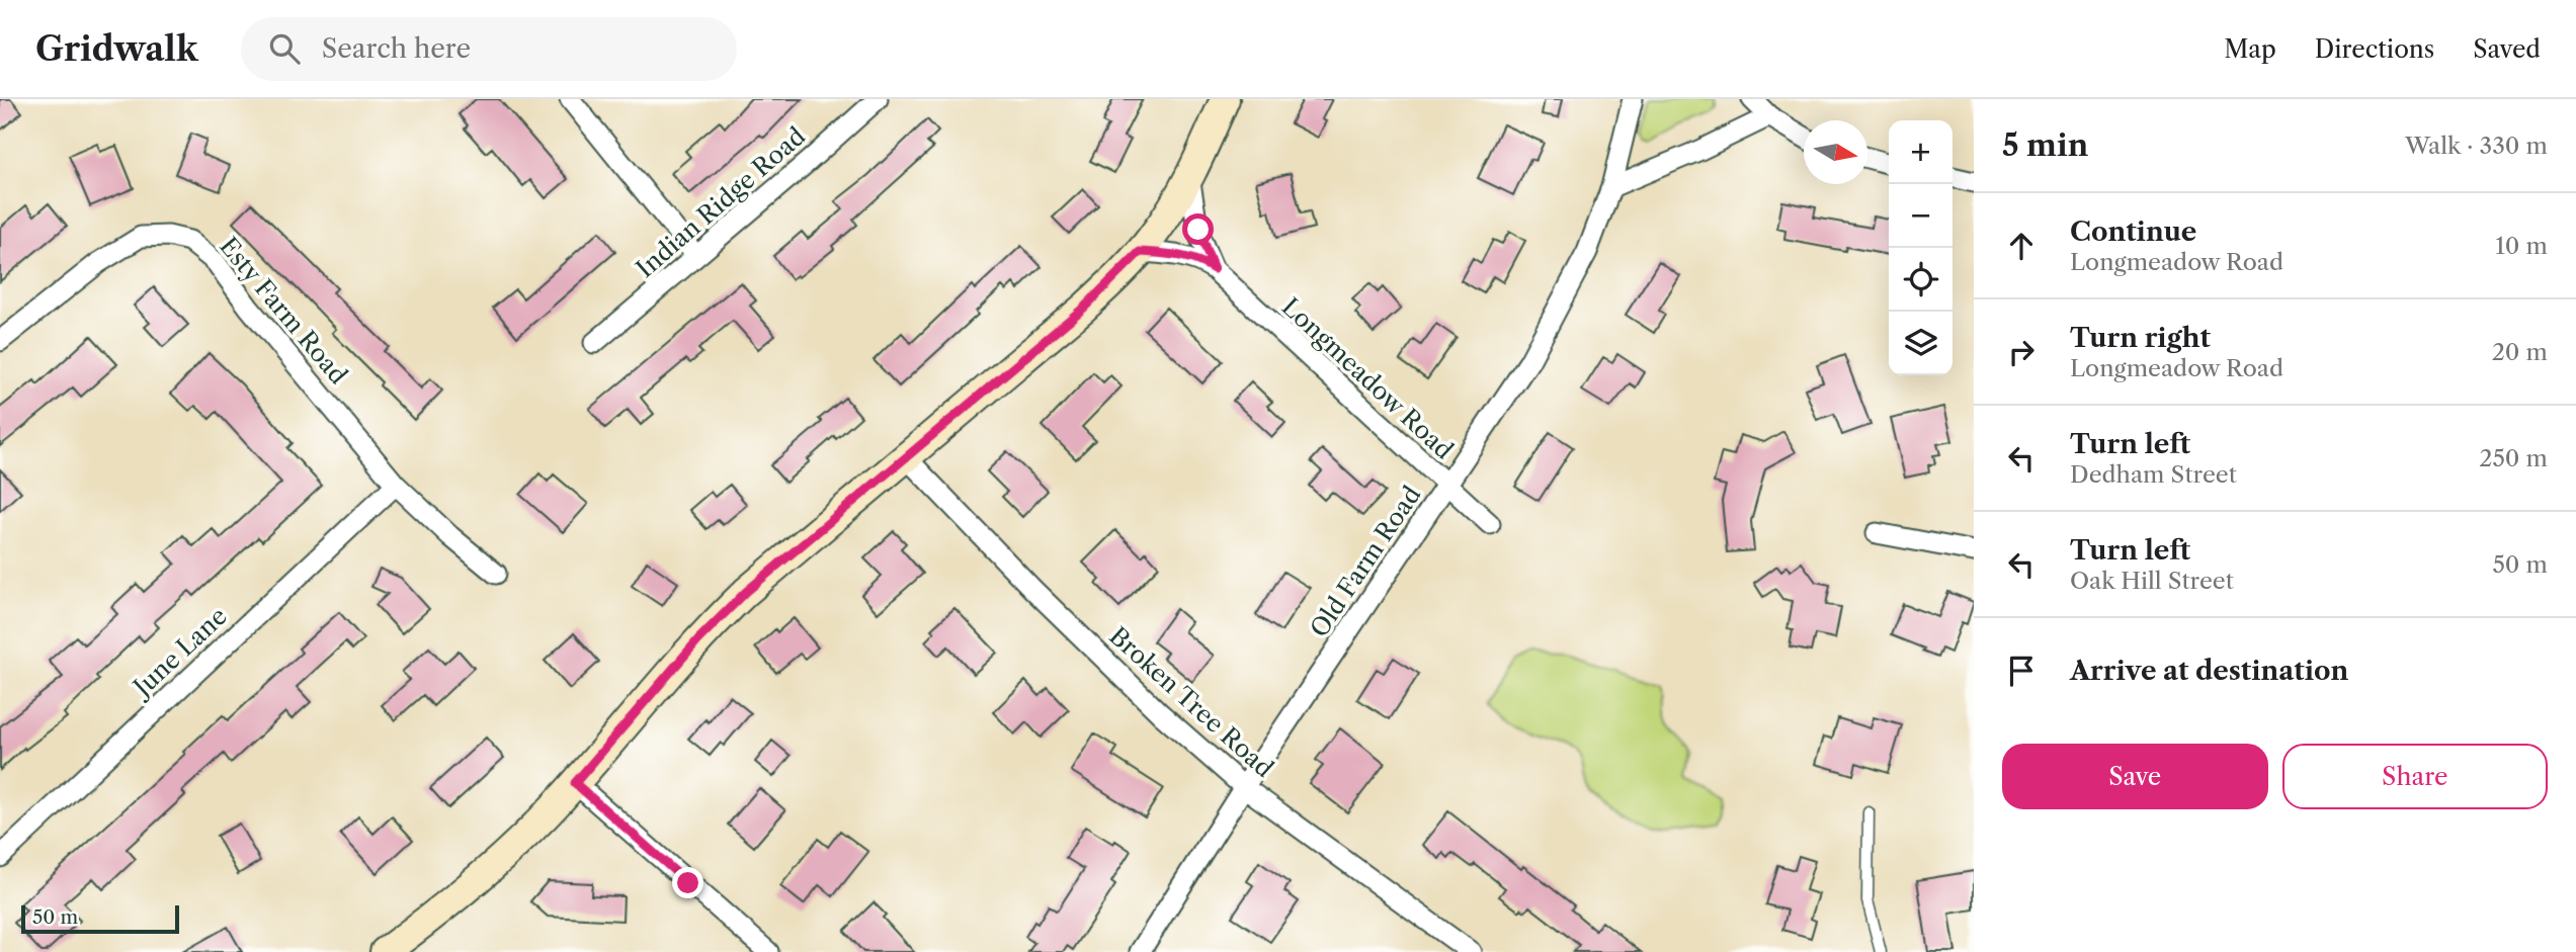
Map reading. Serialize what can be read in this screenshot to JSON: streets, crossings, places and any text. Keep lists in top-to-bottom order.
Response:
{
  "streets": {
    "street": [
      "Indian Ridge Road",
      "Esty Farm Road",
      "Longmeadow Road",
      "Old Farm Road",
      "June Lane",
      "Broken Tree Road"
    ]
  },
  "crossings": [
    ["Esty Farm Road", "June Lane"],
    ["Longmeadow Road", "Old Farm Road"],
    ["Old Farm Road", "Broken Tree Road"]
  ],
  "scale_bar": "50 m",
  "north": "right",
  "page": {
    "header": "Gridwalk",
    "search": "Search here",
    "nav": ["Map", "Directions", "Saved"],
    "heading": ["5 min", "Walk · 330 m"],
    "map_buttons": ["+", "−"],
    "list": [
      ["Continue", "Longmeadow Road", "10 m"],
      ["Turn right", "Longmeadow Road", "20 m"],
      ["Turn left", "Dedham Street", "250 m"],
      ["Turn left", "Oak Hill Street", "50 m"],
      "Arrive at destination"
    ],
    "buttons": ["Save", "Share"],
    "scale": "50 m"
  }
}
